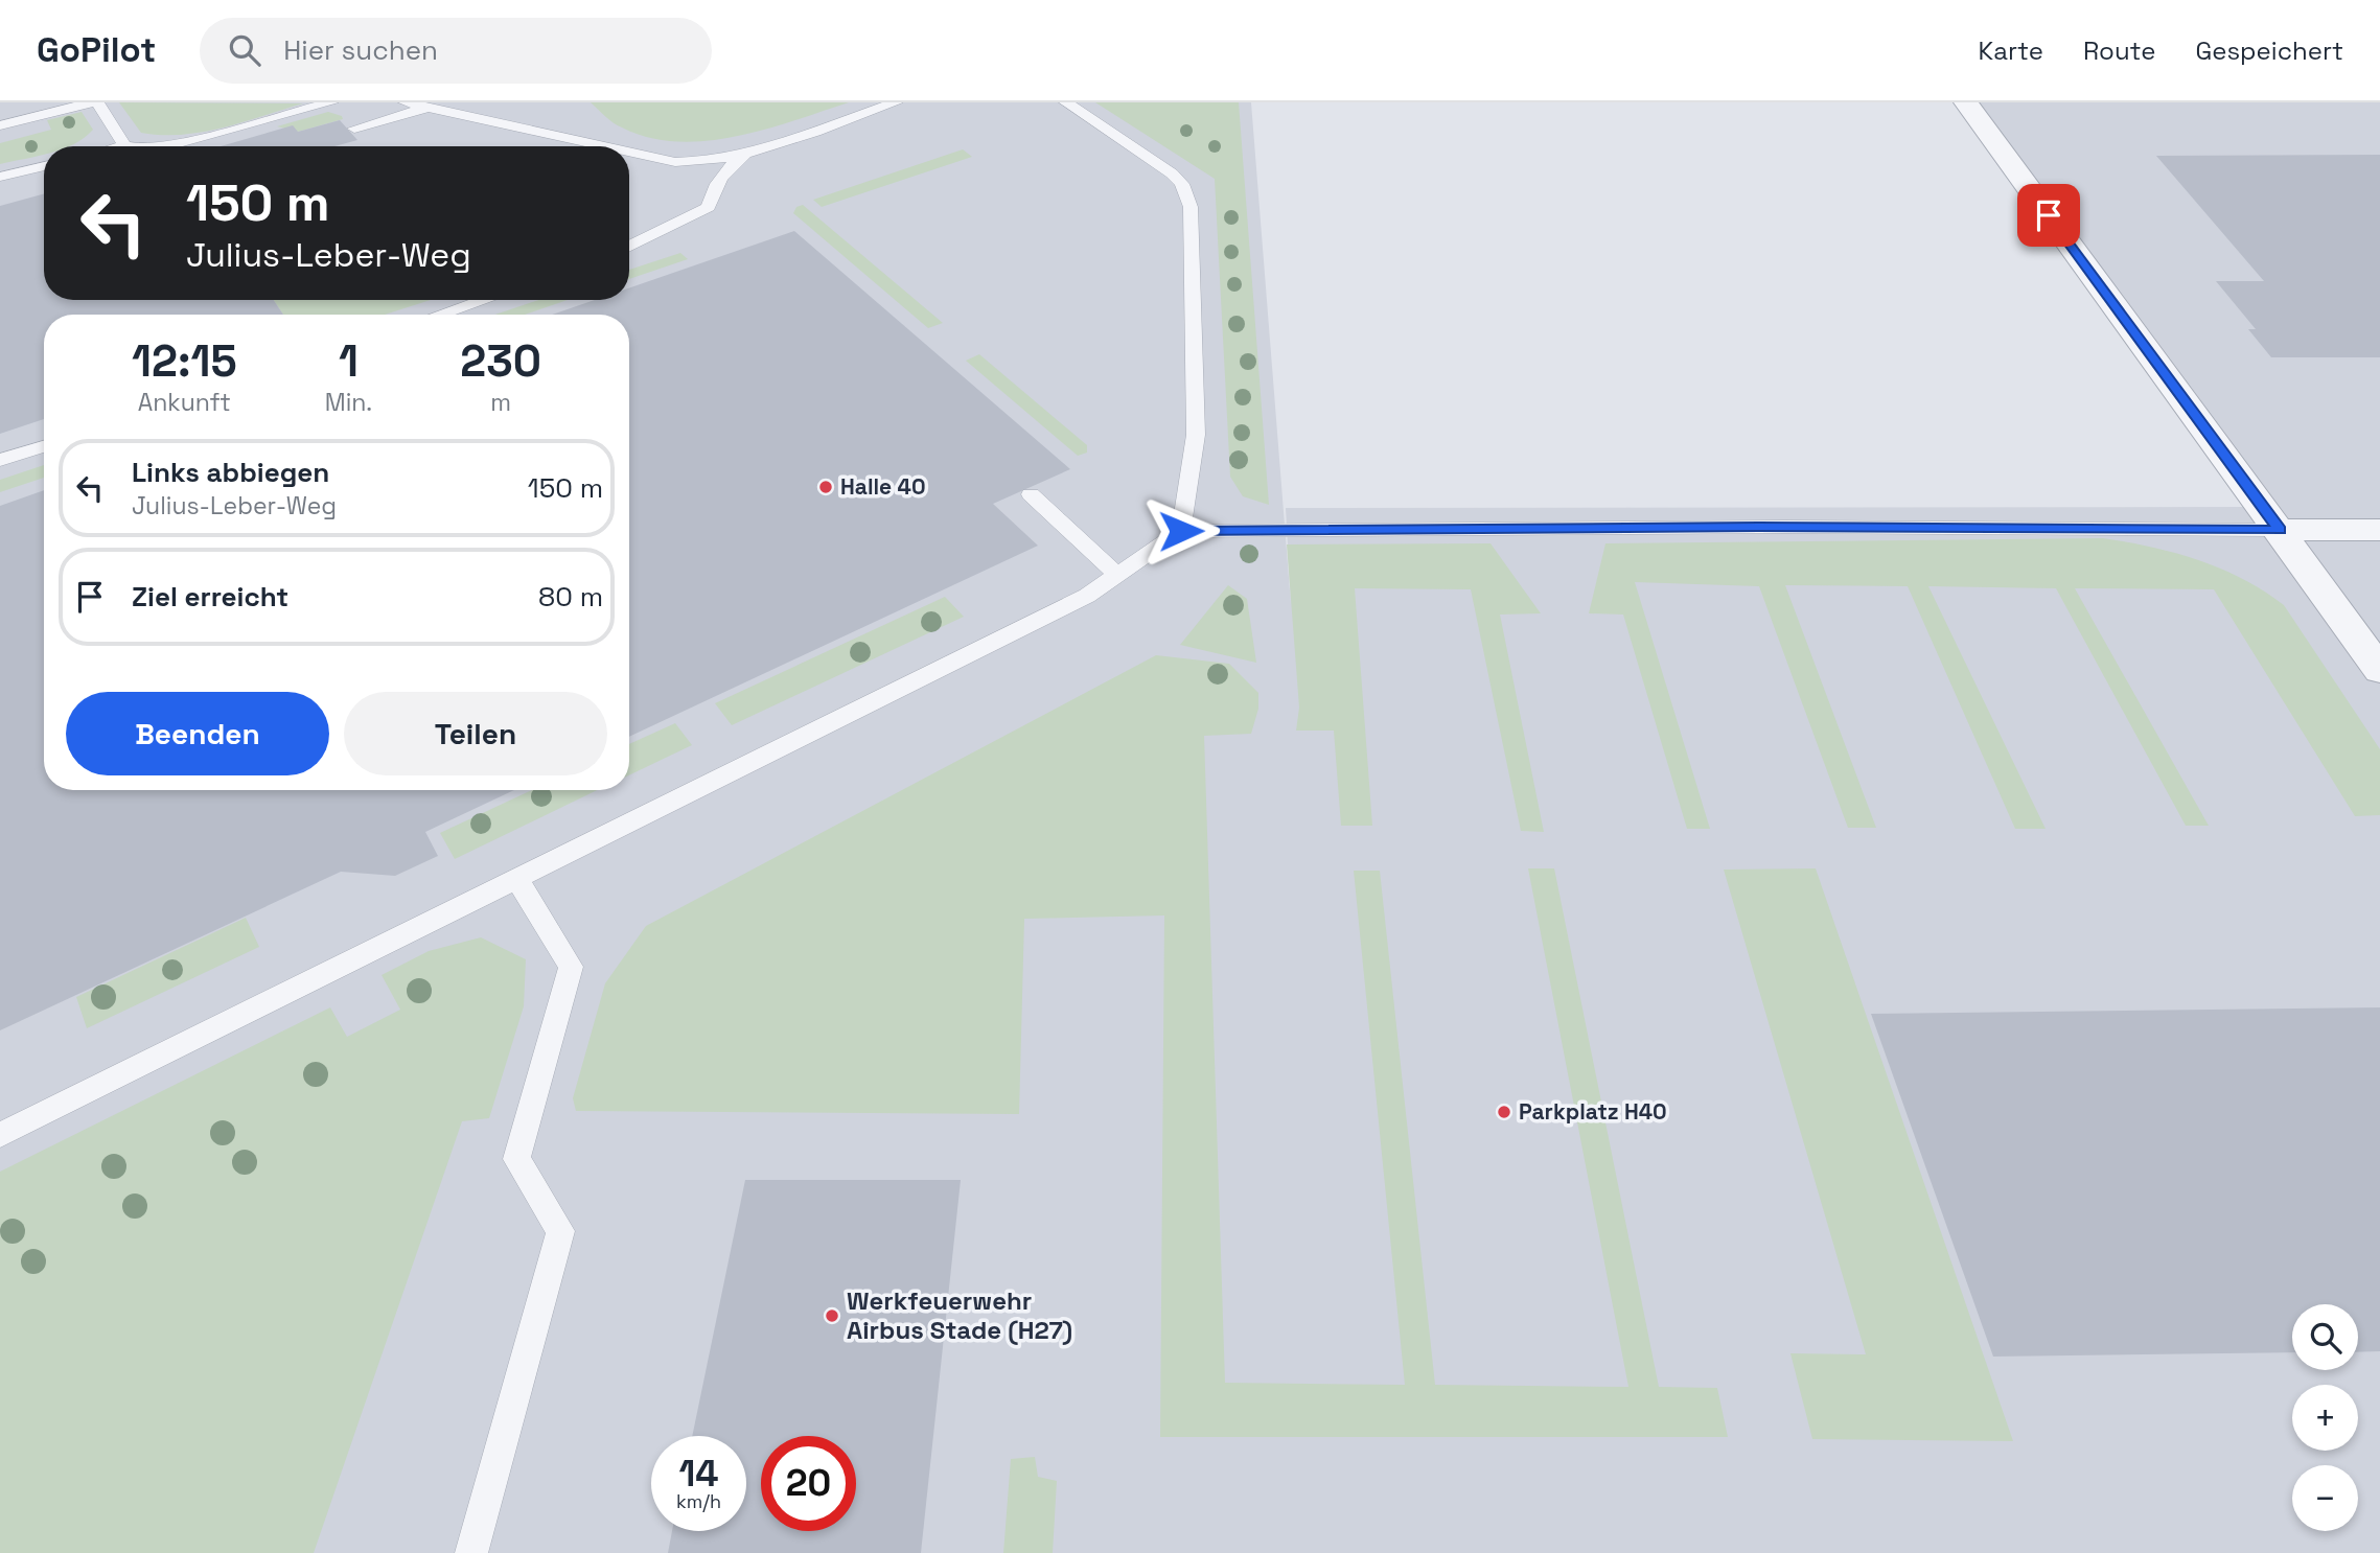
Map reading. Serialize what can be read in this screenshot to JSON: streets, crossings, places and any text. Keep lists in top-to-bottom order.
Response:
{
  "places": ["Halle 40", "Parkplatz H40", "Werkfeuerwehr Airbus Stade (H27)"],
  "page": {
    "header": "GoPilot",
    "search": "Hier suchen",
    "nav": ["Karte", "Route", "Gespeichert"],
    "turn": ["150 m", "Julius-Leber-Weg"],
    "eta": [
      "12:15",
      "Ankunft",
      "1",
      "Min.",
      "230",
      "m"
    ],
    "list": [
      {
        "name": "Links abbiegen",
        "note": "Julius-Leber-Weg",
        "value": "150 m"
      },
      {
        "name": "Ziel erreicht",
        "value": "80 m"
      }
    ],
    "buttons": ["Beenden", "Teilen"],
    "map_buttons": ["+", "−"],
    "speed": "14 km/h",
    "limit": "20"
  }
}
